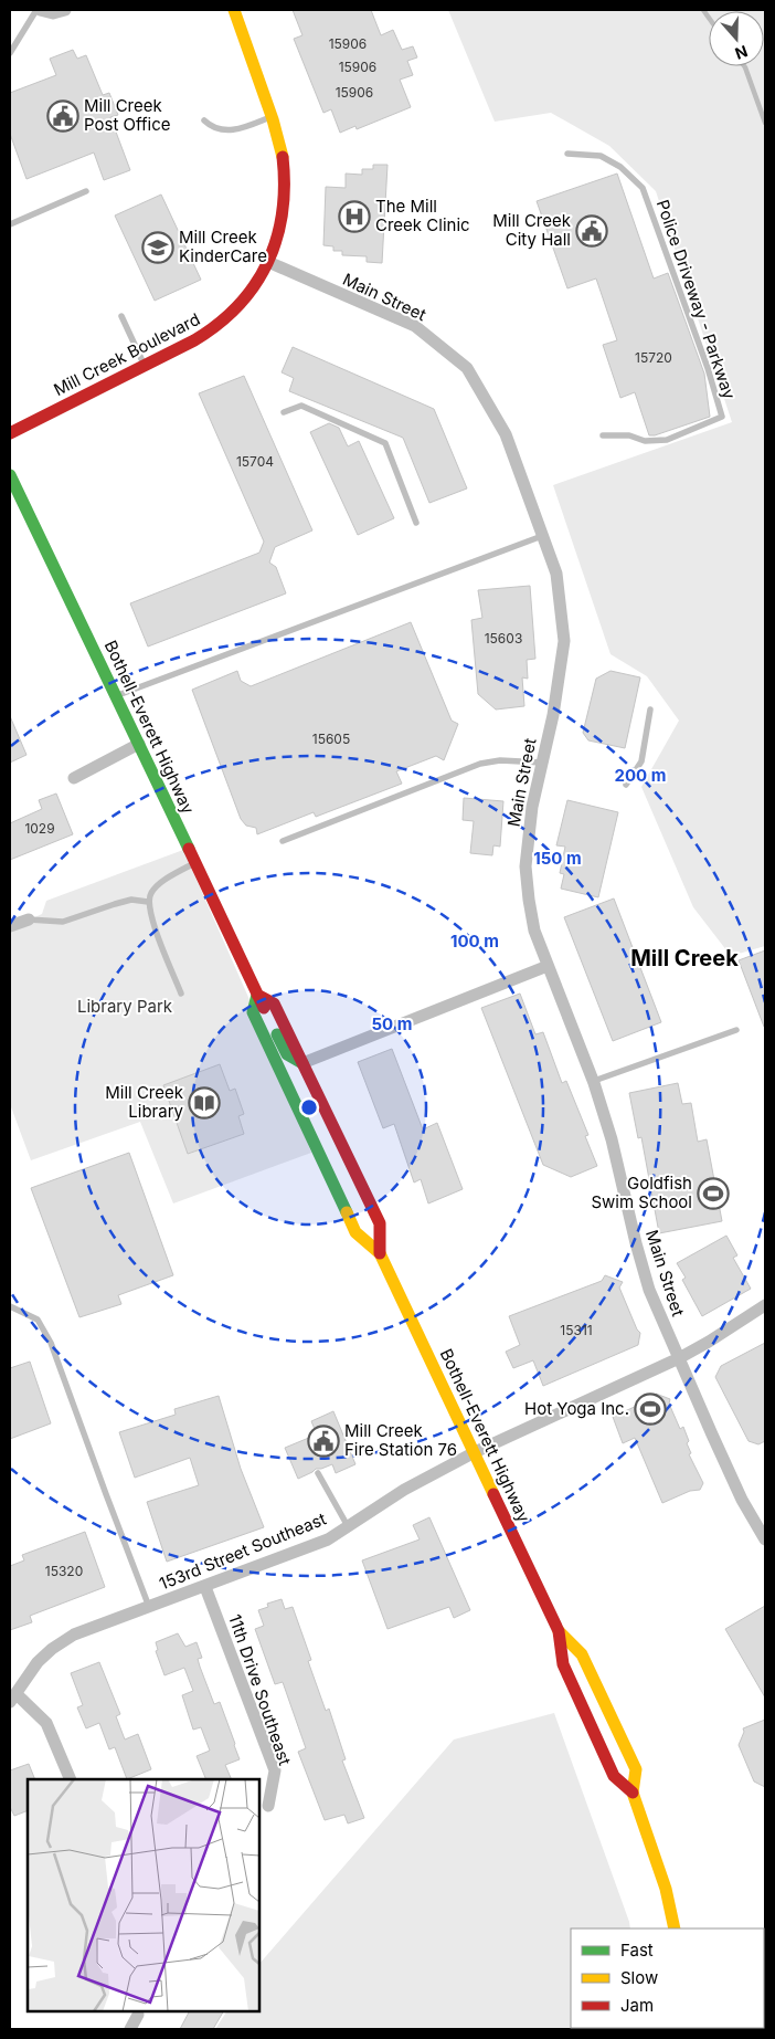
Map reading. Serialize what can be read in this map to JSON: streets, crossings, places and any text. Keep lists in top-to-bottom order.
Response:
{
  "streets": {
    "main road": ["Mill Creek Boulevard", "Bothell-Everett Highway"],
    "street": ["Main Street", "153rd Street Southeast", "11th Drive Southeast"],
    "lane": ["Police Driveway - Parkway"]
  },
  "crossings": [
    ["Main Street", "Mill Creek Boulevard"],
    ["Main Street", "153rd Street Southeast"],
    ["Bothell-Everett Highway", "153rd Street Southeast"],
    ["153rd Street Southeast", "11th Drive Southeast"]
  ],
  "districts": ["Mill Creek"],
  "parks": ["Library Park"],
  "places": {
    "public building": ["Mill Creek Post Office", "Mill Creek City Hall", "Mill Creek Fire Station 76"],
    "hospital": ["The Mill Creek Clinic"],
    "school or university": ["Mill Creek KinderCare"],
    "library": ["Mill Creek Library"],
    "sports": ["Goldfish Swim School", "Hot Yoga Inc."]
  },
  "house_numbers": [
    "15906",
    "15906",
    "15906",
    "15720",
    "15704",
    "15603",
    "15605",
    "1029",
    "15311",
    "15320"
  ],
  "legend": ["Fast", "Slow", "Jam"],
  "north": "bottom",
  "rings": [
    "200 m",
    "150 m",
    "100 m",
    "50 m"
  ]
}
